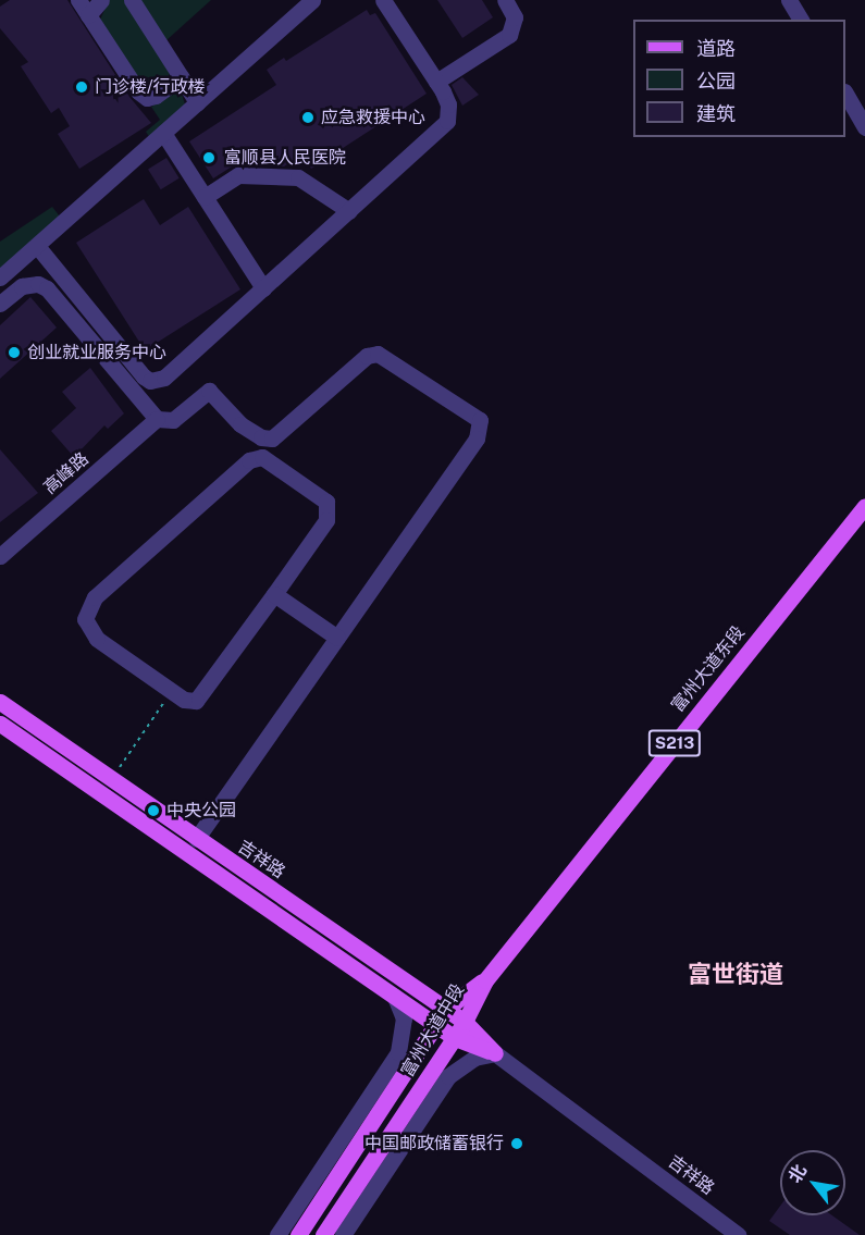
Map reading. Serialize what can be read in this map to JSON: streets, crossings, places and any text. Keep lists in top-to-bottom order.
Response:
{
  "streets": {
    "main road": [
      "富州大道东段",
      "S213",
      "吉祥路",
      "富州大道中段"
    ],
    "street": ["高峰路"]
  },
  "crossings": [
    ["富州大道东段", "富州大道中段"],
    ["吉祥路", "富州大道中段"]
  ],
  "districts": ["富世街道"],
  "places": [
    "门诊楼/行政楼",
    "应急救援中心",
    "富顺县人民医院",
    "创业就业服务中心",
    "中央公园",
    "中国邮政储蓄银行"
  ],
  "legend": ["道路", "公园", "建筑"],
  "north": "top left"
}
